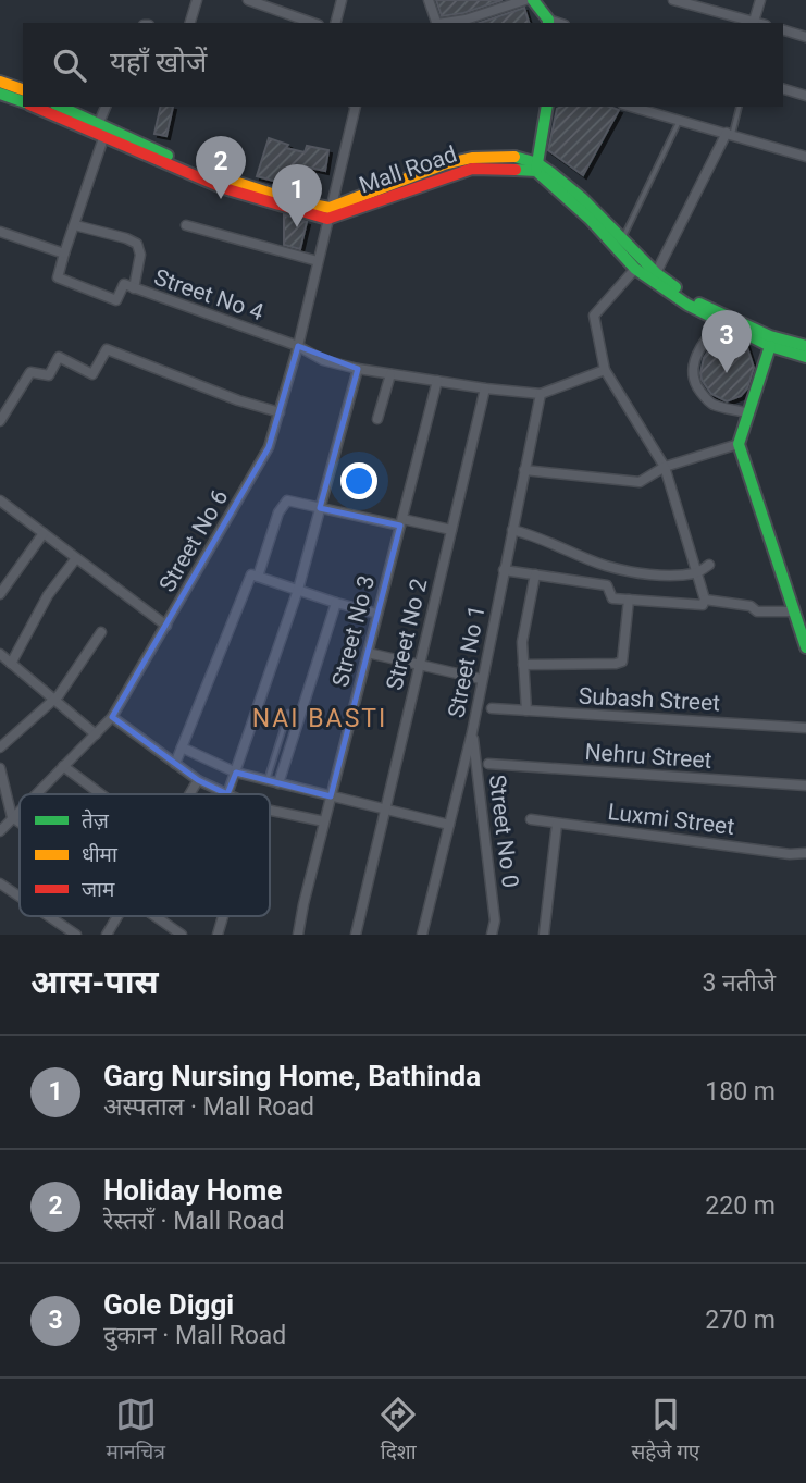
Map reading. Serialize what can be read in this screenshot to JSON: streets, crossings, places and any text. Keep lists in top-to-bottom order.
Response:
{
  "streets": {
    "main road": ["Mall Road"],
    "street": [
      "Street No 4",
      "Street No 6",
      "Street No 3",
      "Street No 2",
      "Street No 1",
      "Subash Street",
      "Nehru Street",
      "Luxmi Street",
      "Street No 0"
    ]
  },
  "crossings": [
    ["Mall Road", "Street No 6"],
    ["Street No 4", "Street No 6"],
    ["Street No 4", "Street No 3"],
    ["Street No 4", "Street No 2"],
    ["Street No 4", "Street No 1"],
    ["Street No 1", "Street No 0"]
  ],
  "districts": ["NAI BASTI"],
  "legend": ["तेज़", "धीमा", "जाम"],
  "page": {
    "search": "यहाँ खोजें",
    "pins": ["2", "1", "3"],
    "heading": ["आस-पास", "3 नतीजे"],
    "list": [
      {
        "mark": "1",
        "name": "Garg Nursing Home, Bathinda",
        "note": "अस्पताल · Mall Road",
        "value": "180 m"
      },
      {
        "mark": "2",
        "name": "Holiday Home",
        "note": "रेस्तराँ · Mall Road",
        "value": "220 m"
      },
      {
        "mark": "3",
        "name": "Gole Diggi",
        "note": "दुकान · Mall Road",
        "value": "270 m"
      }
    ],
    "nav": ["मानचित्र", "दिशा", "सहेजे गए"]
  }
}
